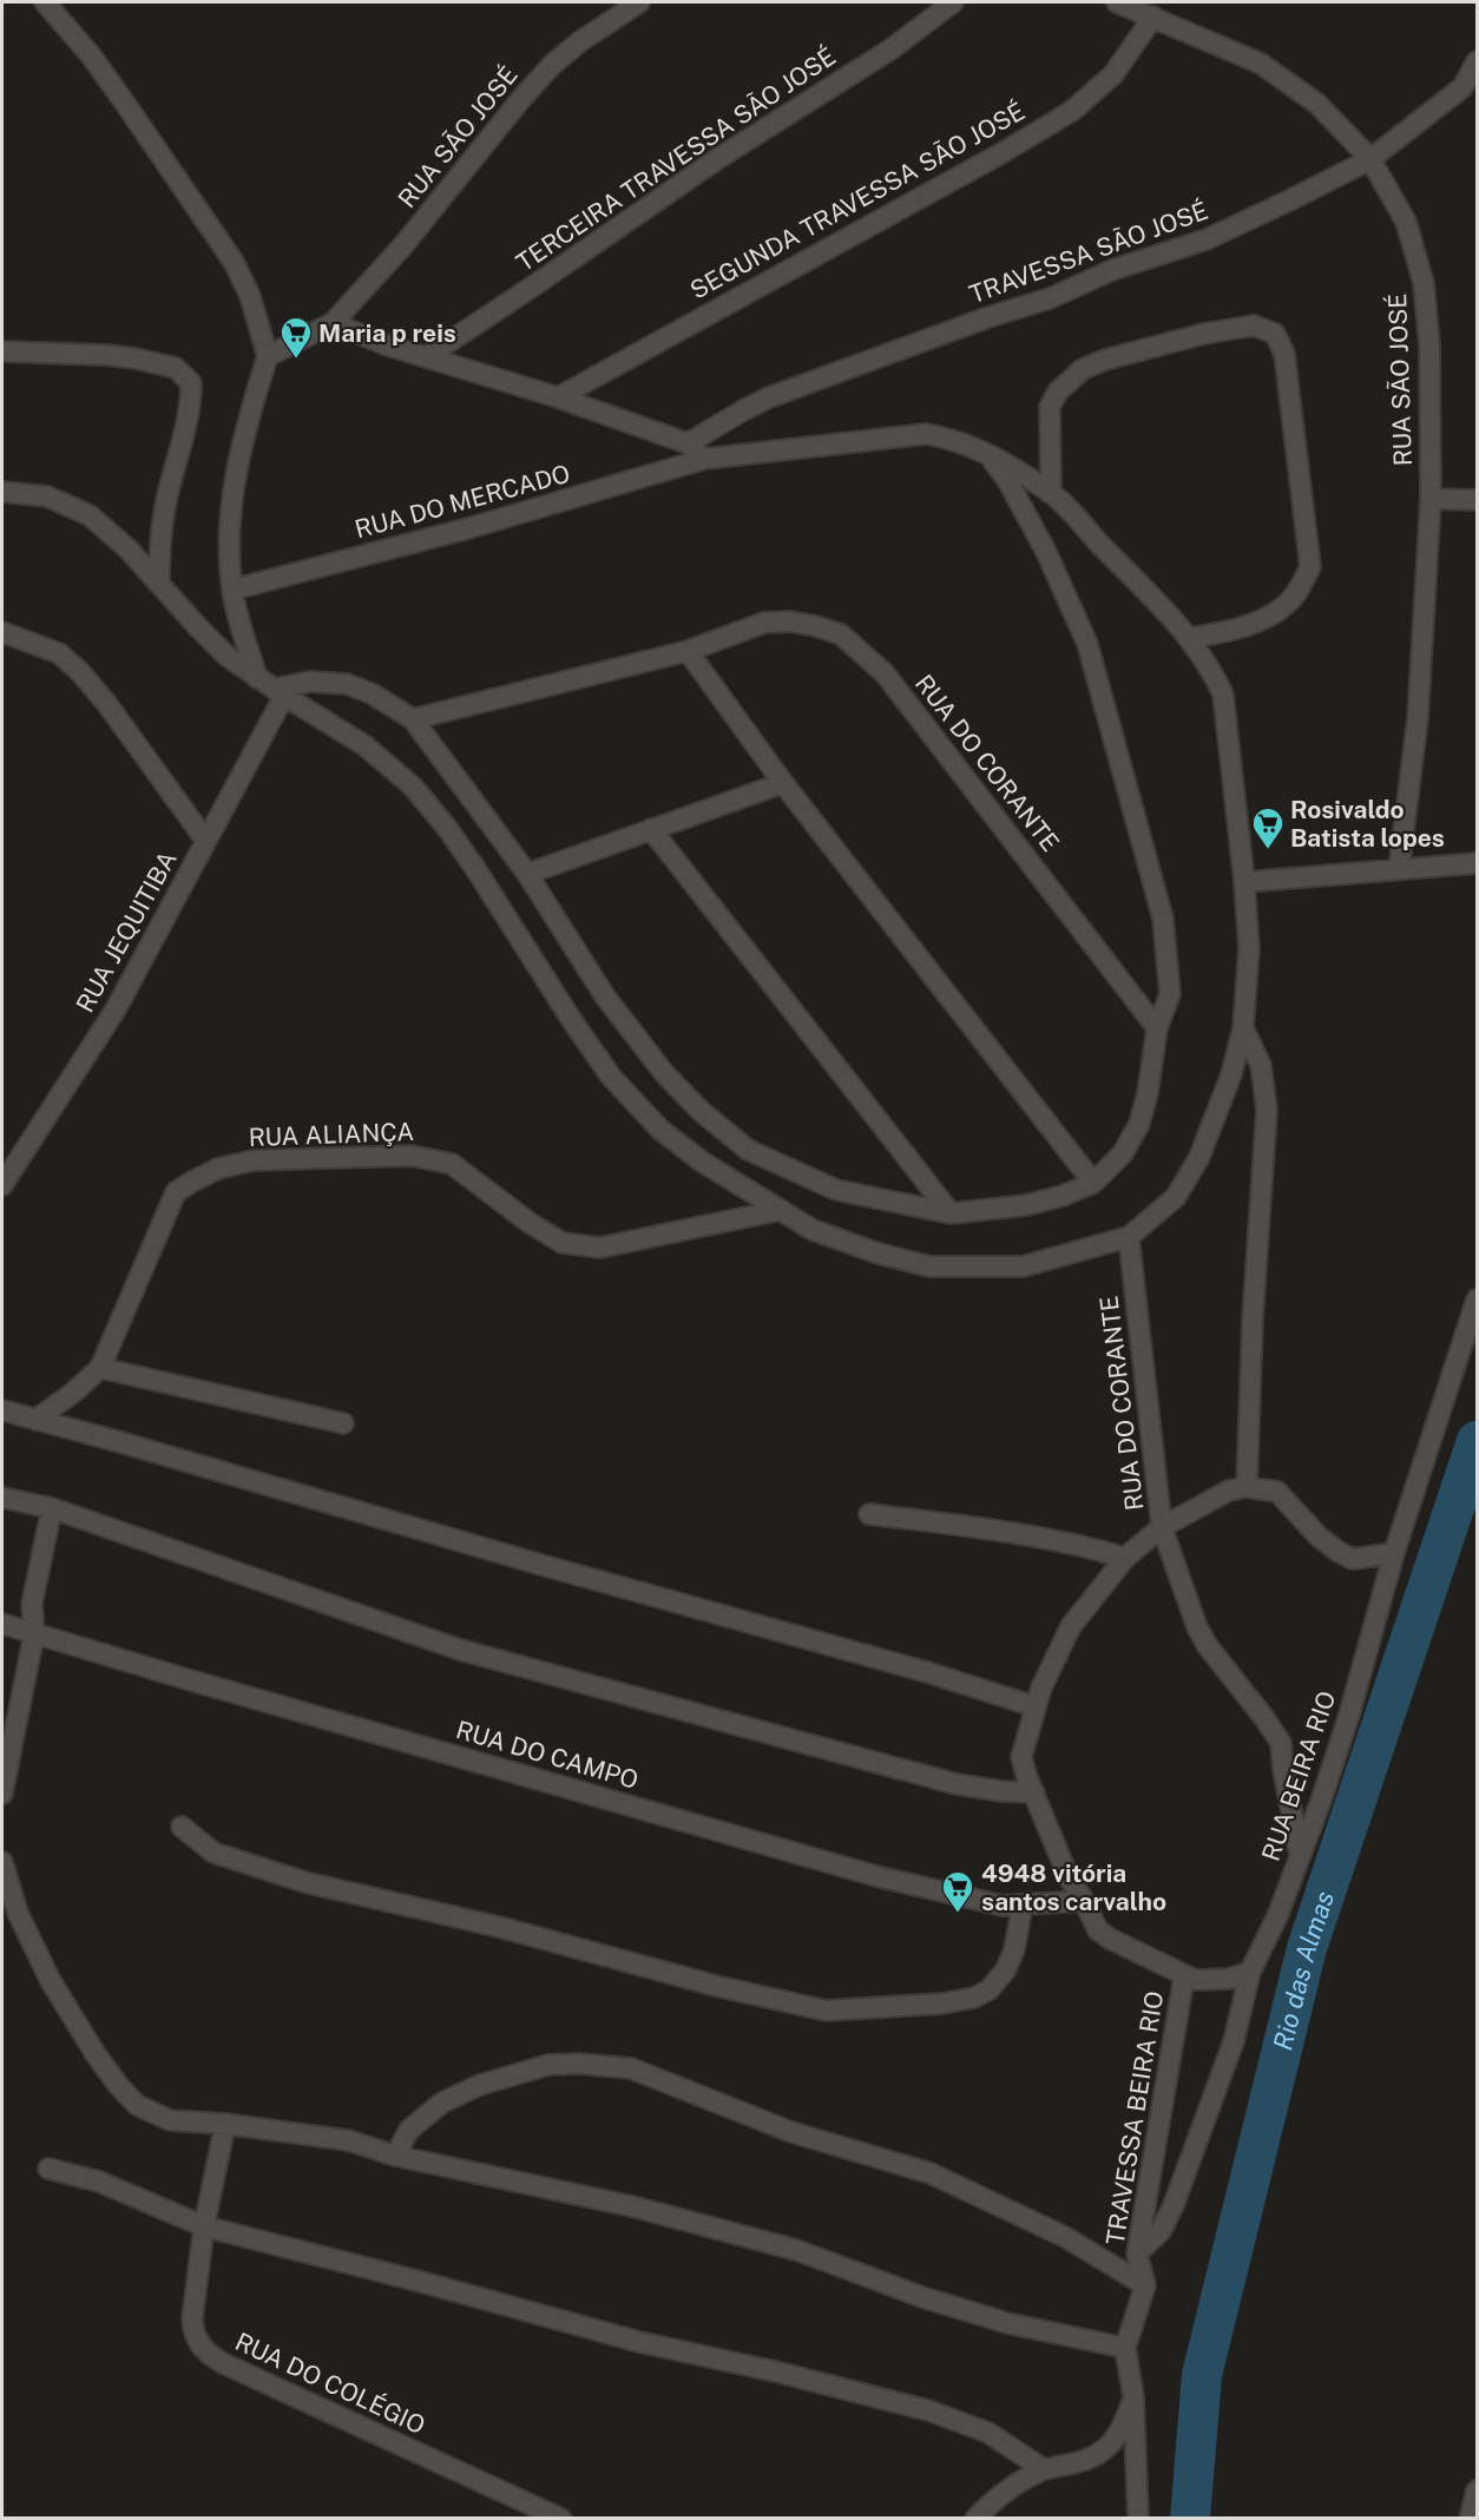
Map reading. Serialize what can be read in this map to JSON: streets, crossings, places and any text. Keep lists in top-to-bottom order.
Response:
{
  "streets": {
    "street": [
      "RUA SÃO JOSÉ",
      "TERCEIRA TRAVESSA SÃO JOSÉ",
      "SEGUNDA TRAVESSA SÃO JOSÉ",
      "TRAVESSA SÃO JOSÉ",
      "RUA DO MERCADO",
      "RUA DO CORANTE",
      "RUA JEQUITIBA",
      "RUA ALIANÇA",
      "RUA DO CAMPO",
      "RUA BEIRA RIO",
      "TRAVESSA BEIRA RIO",
      "RUA DO COLÉGIO"
    ]
  },
  "crossings": [
    ["RUA SÃO JOSÉ", "SEGUNDA TRAVESSA SÃO JOSÉ"],
    ["RUA SÃO JOSÉ", "TRAVESSA SÃO JOSÉ"],
    ["RUA DO MERCADO", "RUA DO CORANTE"],
    ["RUA DO CORANTE", "RUA DO CAMPO"],
    ["RUA DO CORANTE", "RUA BEIRA RIO"],
    ["RUA DO CORANTE", "TRAVESSA BEIRA RIO"],
    ["RUA BEIRA RIO", "TRAVESSA BEIRA RIO"]
  ],
  "water": ["Rio das Almas"],
  "places": {
    "supermarket": ["Maria p reis", "Rosivaldo Batista lopes", "4948 vitória santos carvalho"]
  }
}
